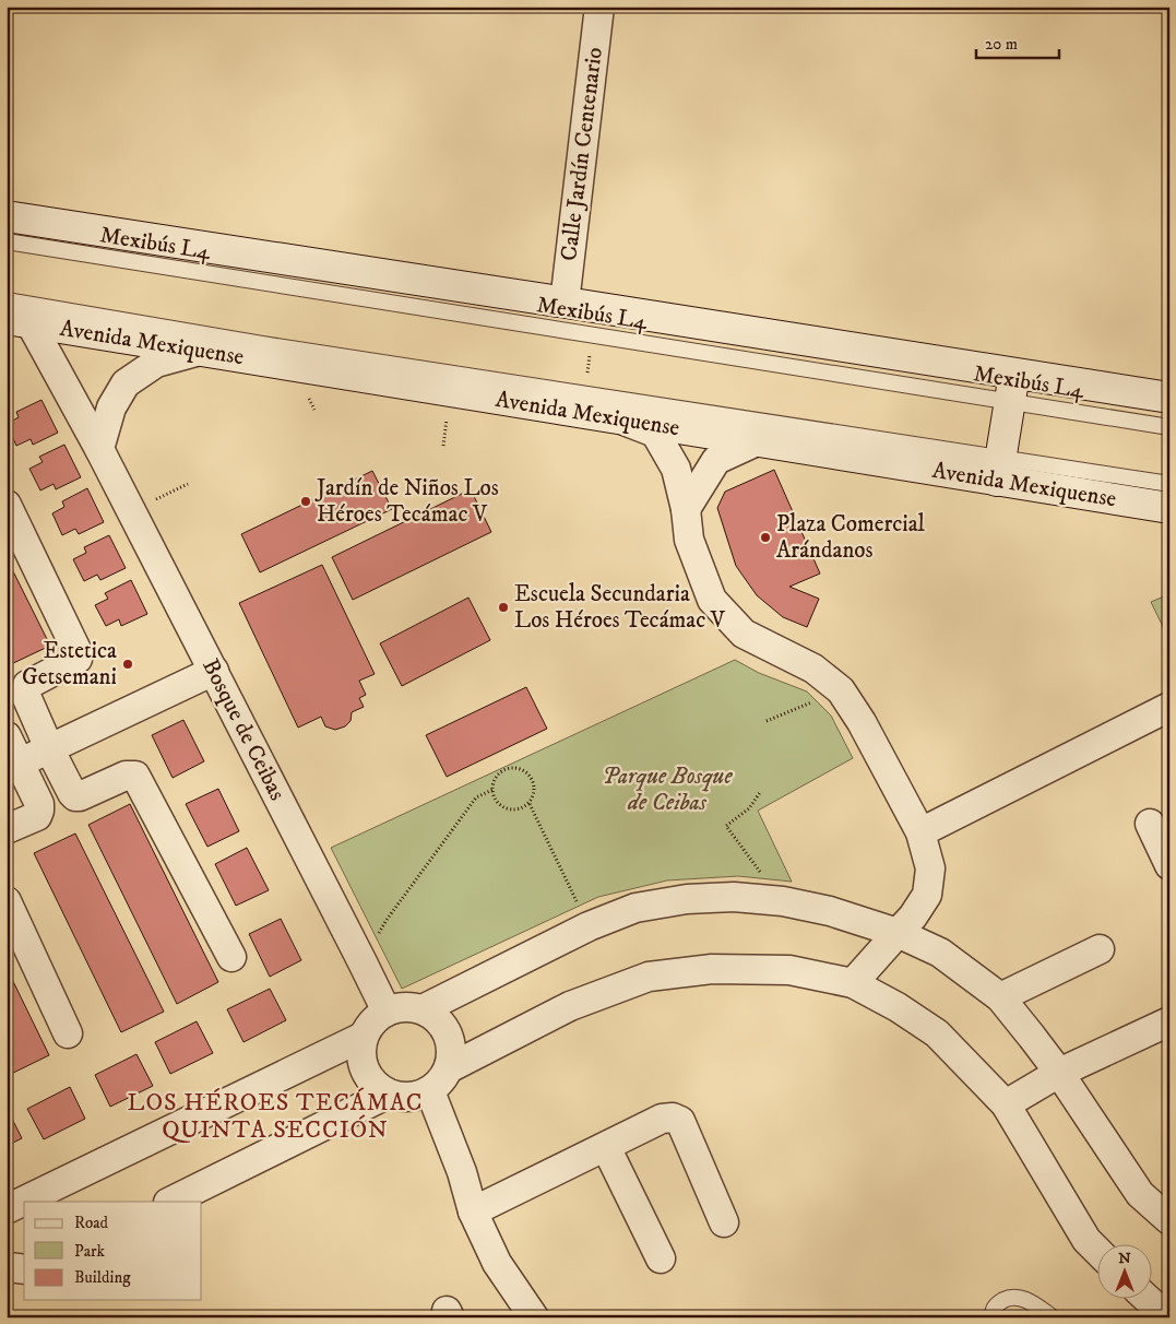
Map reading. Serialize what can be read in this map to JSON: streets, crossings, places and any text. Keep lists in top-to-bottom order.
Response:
{
  "streets": {
    "main road": ["Avenida Mexiquense"],
    "street": ["Calle Jardín Centenario", "Bosque de Ceibas"],
    "lane": ["Mexibús L4"]
  },
  "crossings": [
    ["Avenida Mexiquense", "Bosque de Ceibas"]
  ],
  "districts": ["LOS HÉROES TECÁMAC QUINTA SECCIÓN"],
  "parks": ["Parque Bosque de Ceibas"],
  "places": [
    "Jardín de Niños Los Héroes Tecámac V",
    "Plaza Comercial Arándanos",
    "Escuela Secundaria Los Héroes Tecámac V",
    "Estetica Getsemani"
  ],
  "legend": ["Road", "Park", "Building"],
  "scale_bar": "20 m",
  "north": "top"
}
